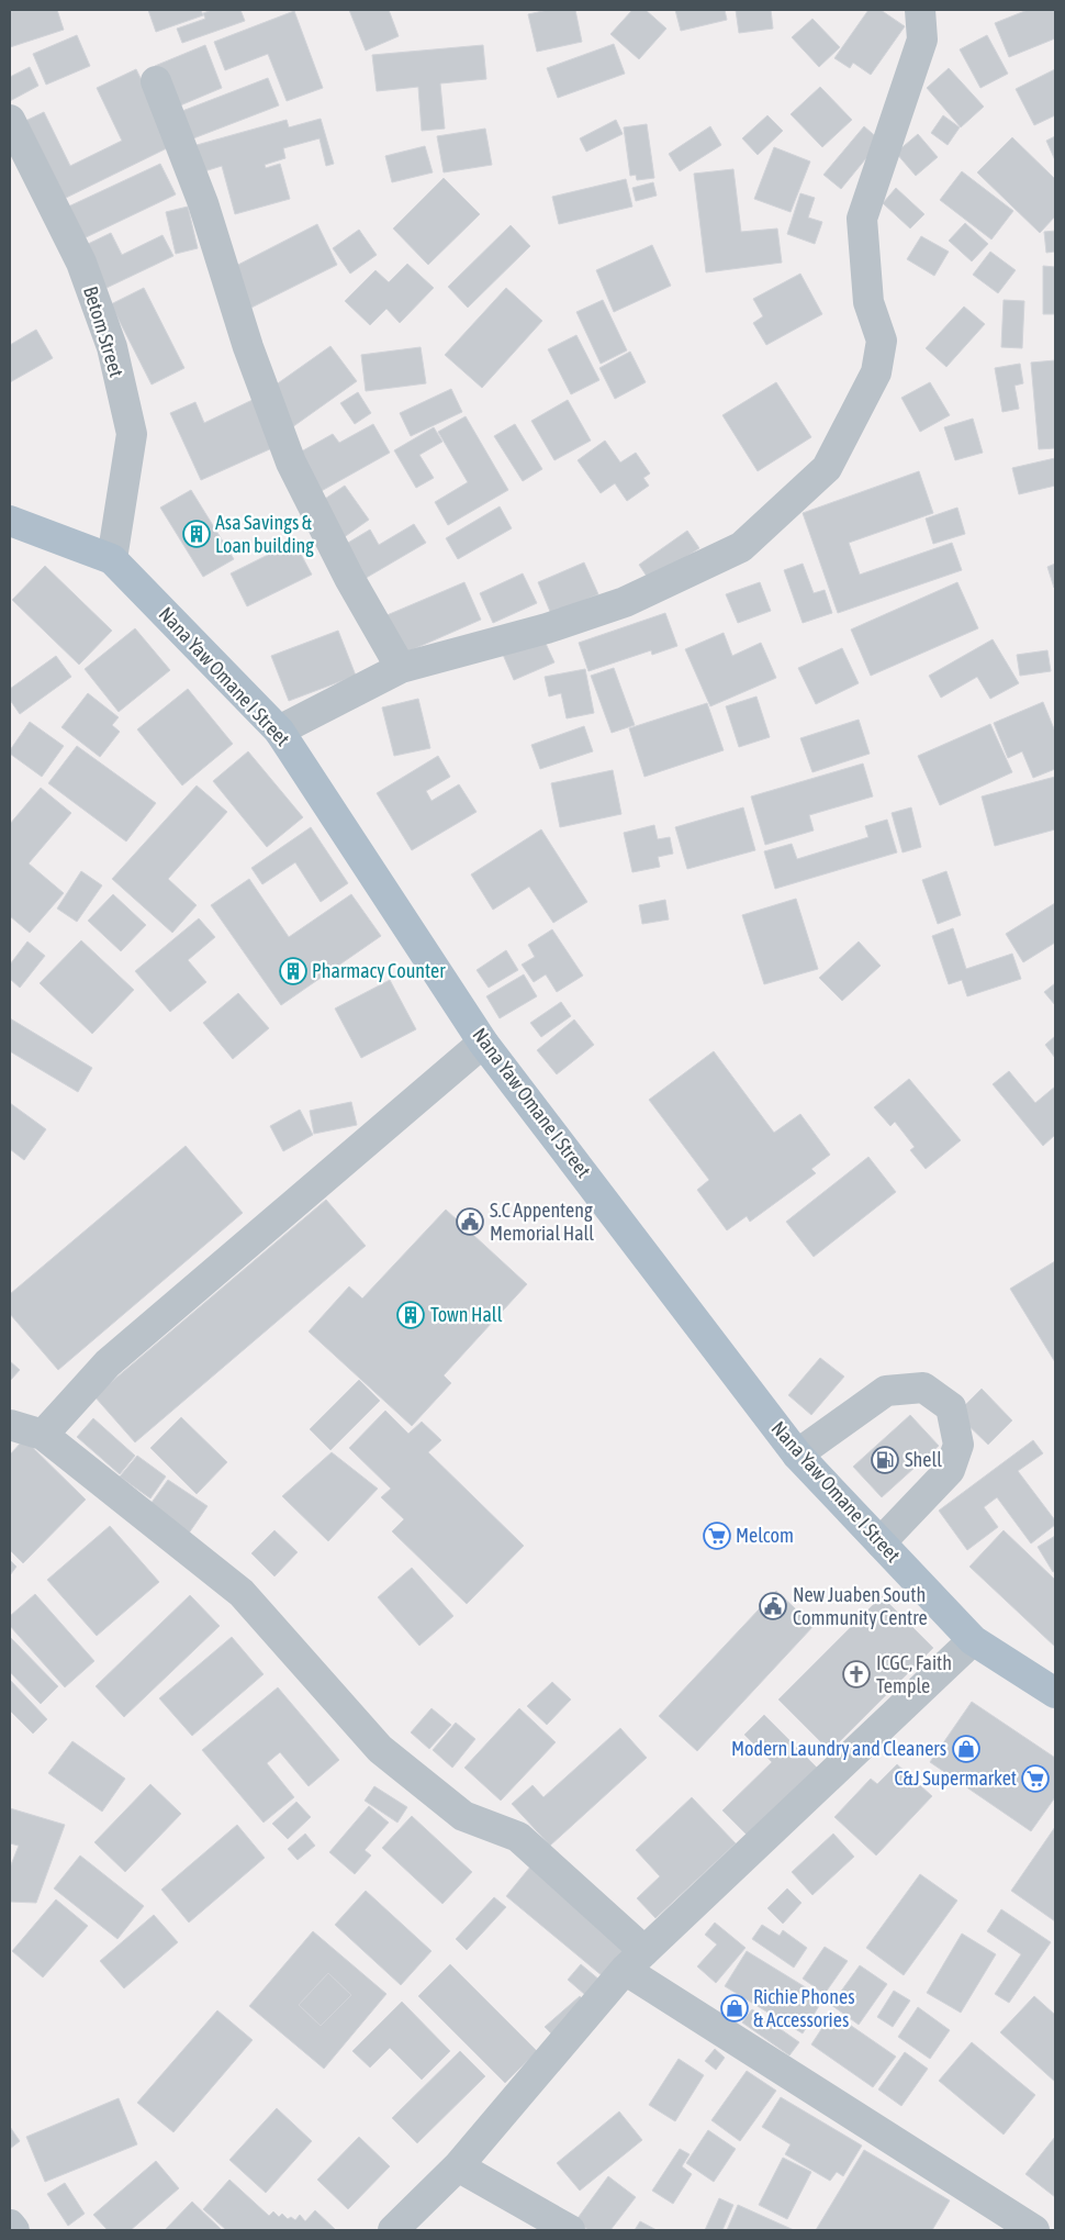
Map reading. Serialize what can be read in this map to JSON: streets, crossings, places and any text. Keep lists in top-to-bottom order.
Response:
{
  "streets": {
    "main road": ["Nana Yaw Omane I Street"],
    "street": ["Betom Street"]
  },
  "crossings": [
    ["Betom Street", "Nana Yaw Omane I Street"]
  ],
  "places": {
    "building": ["Asa Savings & Loan building", "Pharmacy Counter", "Town Hall"],
    "public building": ["S.C Appenteng Memorial Hall", "New Juaben South Community Centre"],
    "fuel station": ["Shell"],
    "supermarket": ["Melcom", "C&J Supermarket"],
    "church": ["ICGC, Faith Temple"],
    "shop": ["Modern Laundry and Cleaners", "Richie Phones & Accessories"]
  }
}
